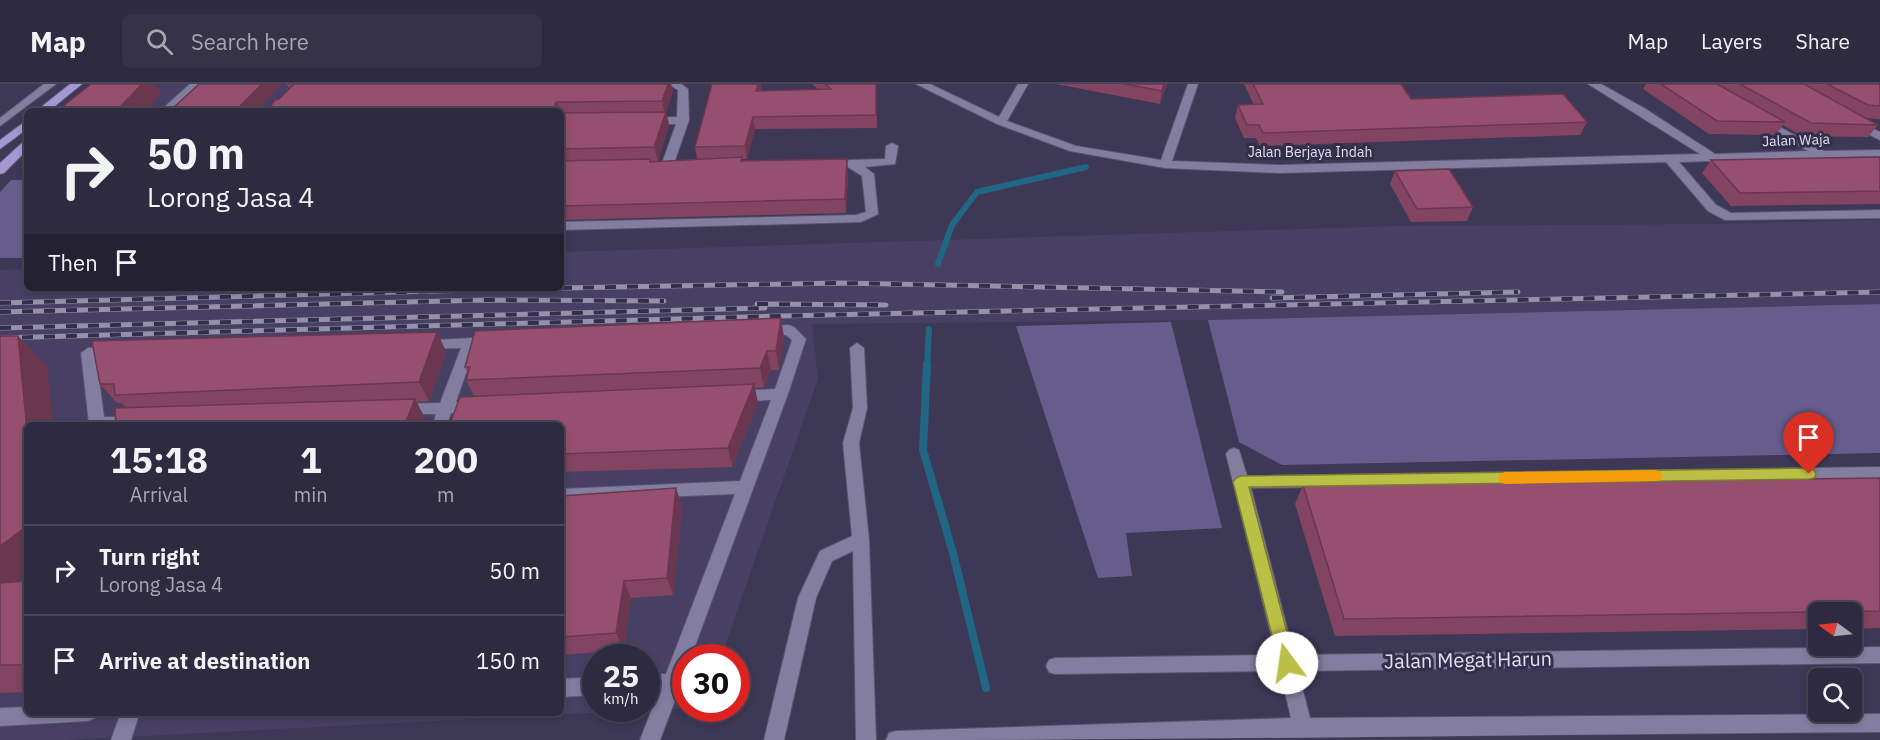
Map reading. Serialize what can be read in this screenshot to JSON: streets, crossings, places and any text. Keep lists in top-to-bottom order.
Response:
{
  "streets": {
    "street": ["Jalan Waja", "Jalan Berjaya Indah", "Jalan Megat Harun"]
  },
  "crossings": [
    ["Jalan Waja", "Jalan Berjaya Indah"]
  ],
  "north": "left",
  "page": {
    "header": "Map",
    "search": "Search here",
    "nav": ["Map", "Layers", "Share"],
    "turn": ["50 m", "Lorong Jasa 4"],
    "then": "Then",
    "eta": [
      "15:18",
      "Arrival",
      "1",
      "min",
      "200",
      "m"
    ],
    "list": [
      {
        "name": "Turn right",
        "note": "Lorong Jasa 4",
        "value": "50 m"
      },
      {
        "name": "Arrive at destination",
        "value": "150 m"
      }
    ],
    "speed": "25 km/h",
    "limit": "30"
  }
}
